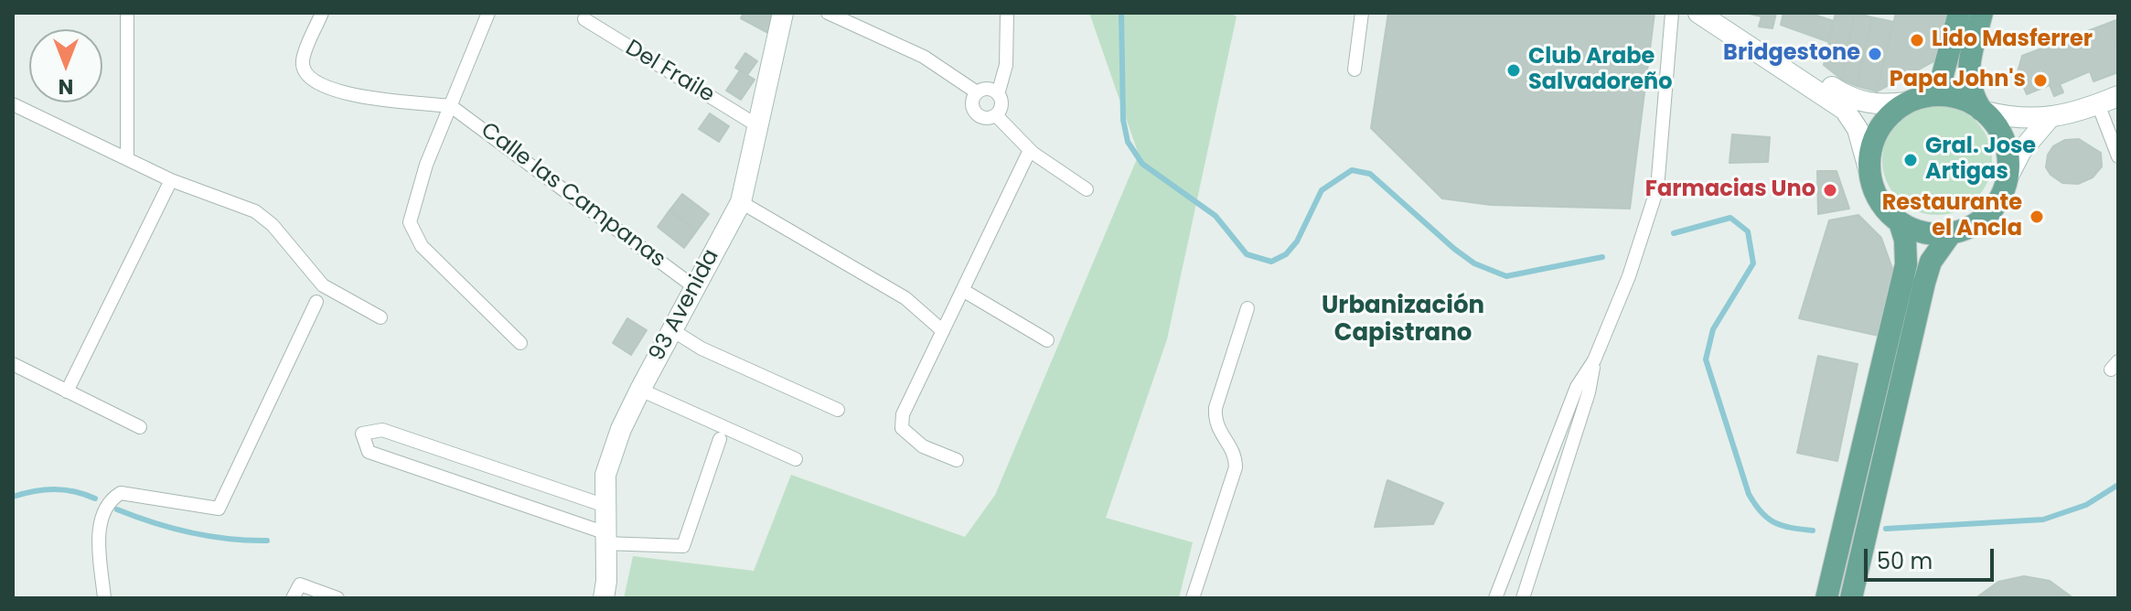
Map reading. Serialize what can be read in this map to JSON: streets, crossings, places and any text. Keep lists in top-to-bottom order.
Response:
{
  "streets": {
    "street": ["Del Fraile", "Calle las Campanas", "93 Avenida"]
  },
  "crossings": [
    ["Del Fraile", "93 Avenida"],
    ["Calle las Campanas", "93 Avenida"]
  ],
  "districts": ["Urbanización Capistrano"],
  "places": [
    "Lido Masferrer",
    "Bridgestone",
    "Club Arabe Salvadoreño",
    "Papa John's",
    "Gral. Jose Artigas",
    "Farmacias Uno",
    "Restaurante el Ancla"
  ],
  "scale_bar": "50 m",
  "north": "bottom"
}
